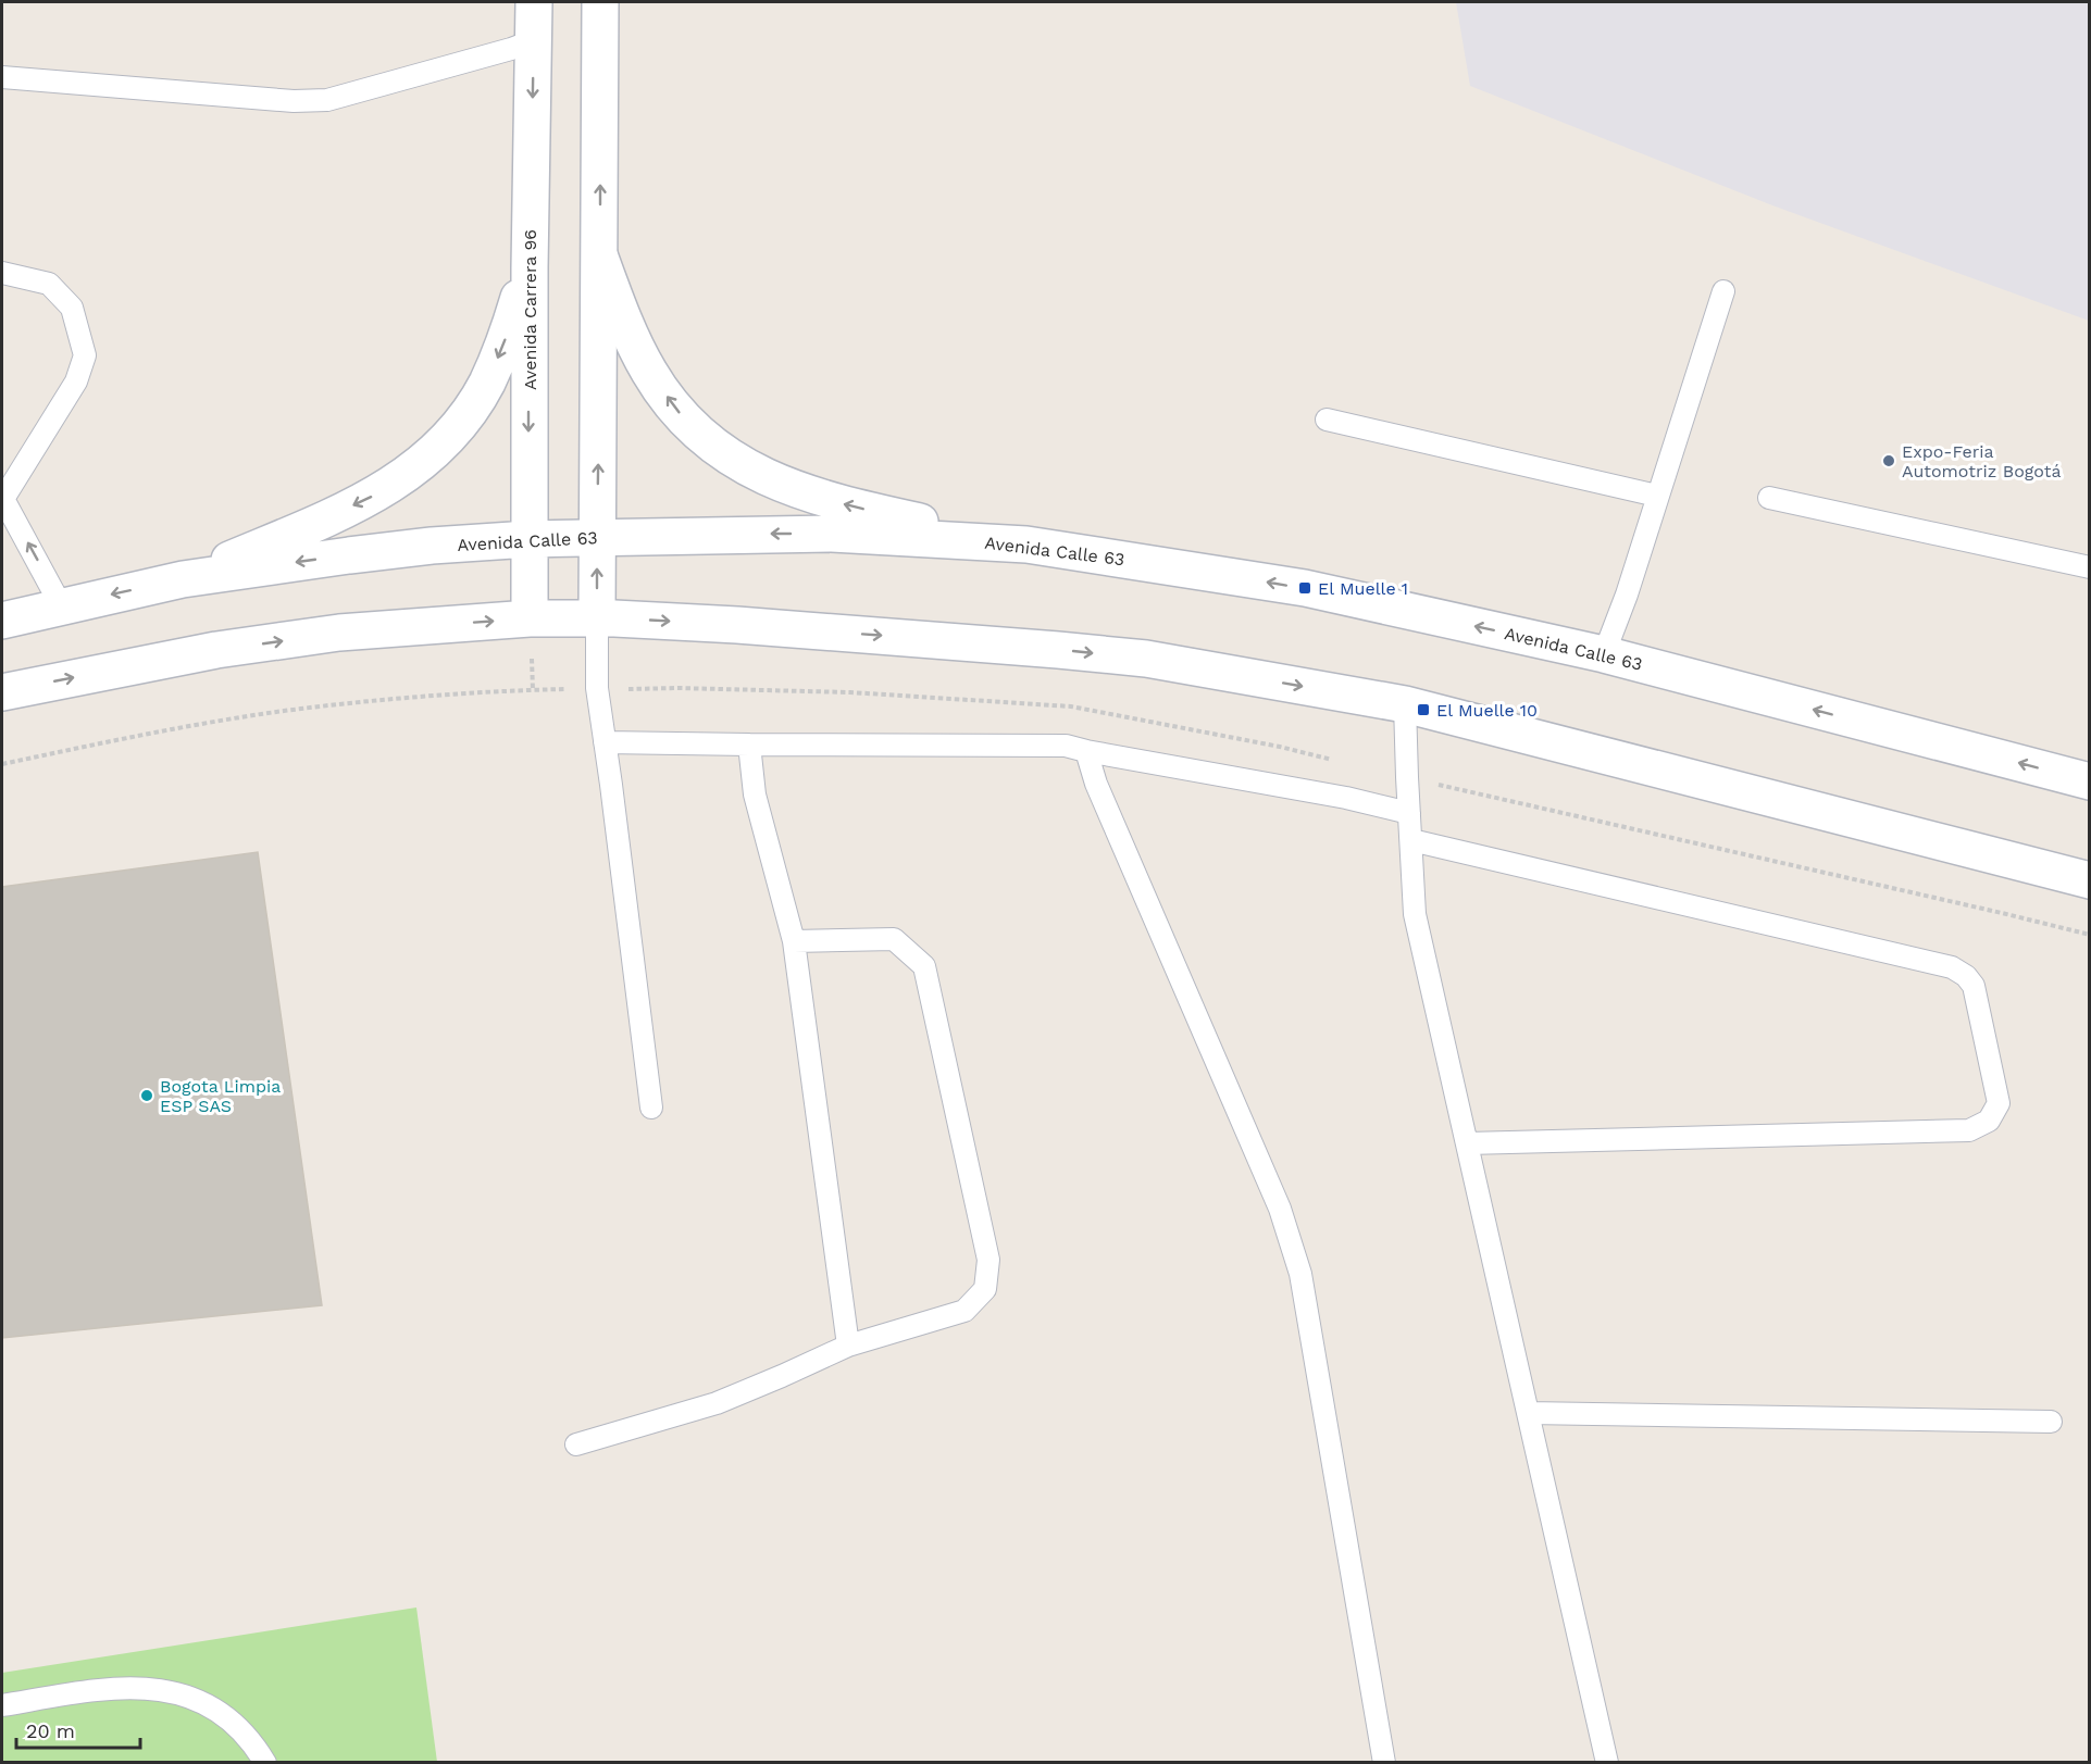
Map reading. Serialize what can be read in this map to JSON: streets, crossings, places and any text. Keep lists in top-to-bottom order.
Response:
{
  "streets": {
    "main road": ["Avenida Carrera 96", "Avenida Calle 63"]
  },
  "crossings": [
    ["Avenida Carrera 96", "Avenida Calle 63"]
  ],
  "places": {
    "other": ["Expo-Feria Automotriz Bogotá", "Bogota Limpia ESP SAS"],
    "transit": ["El Muelle 1", "El Muelle 10"]
  },
  "scale_bar": "20 m"
}
